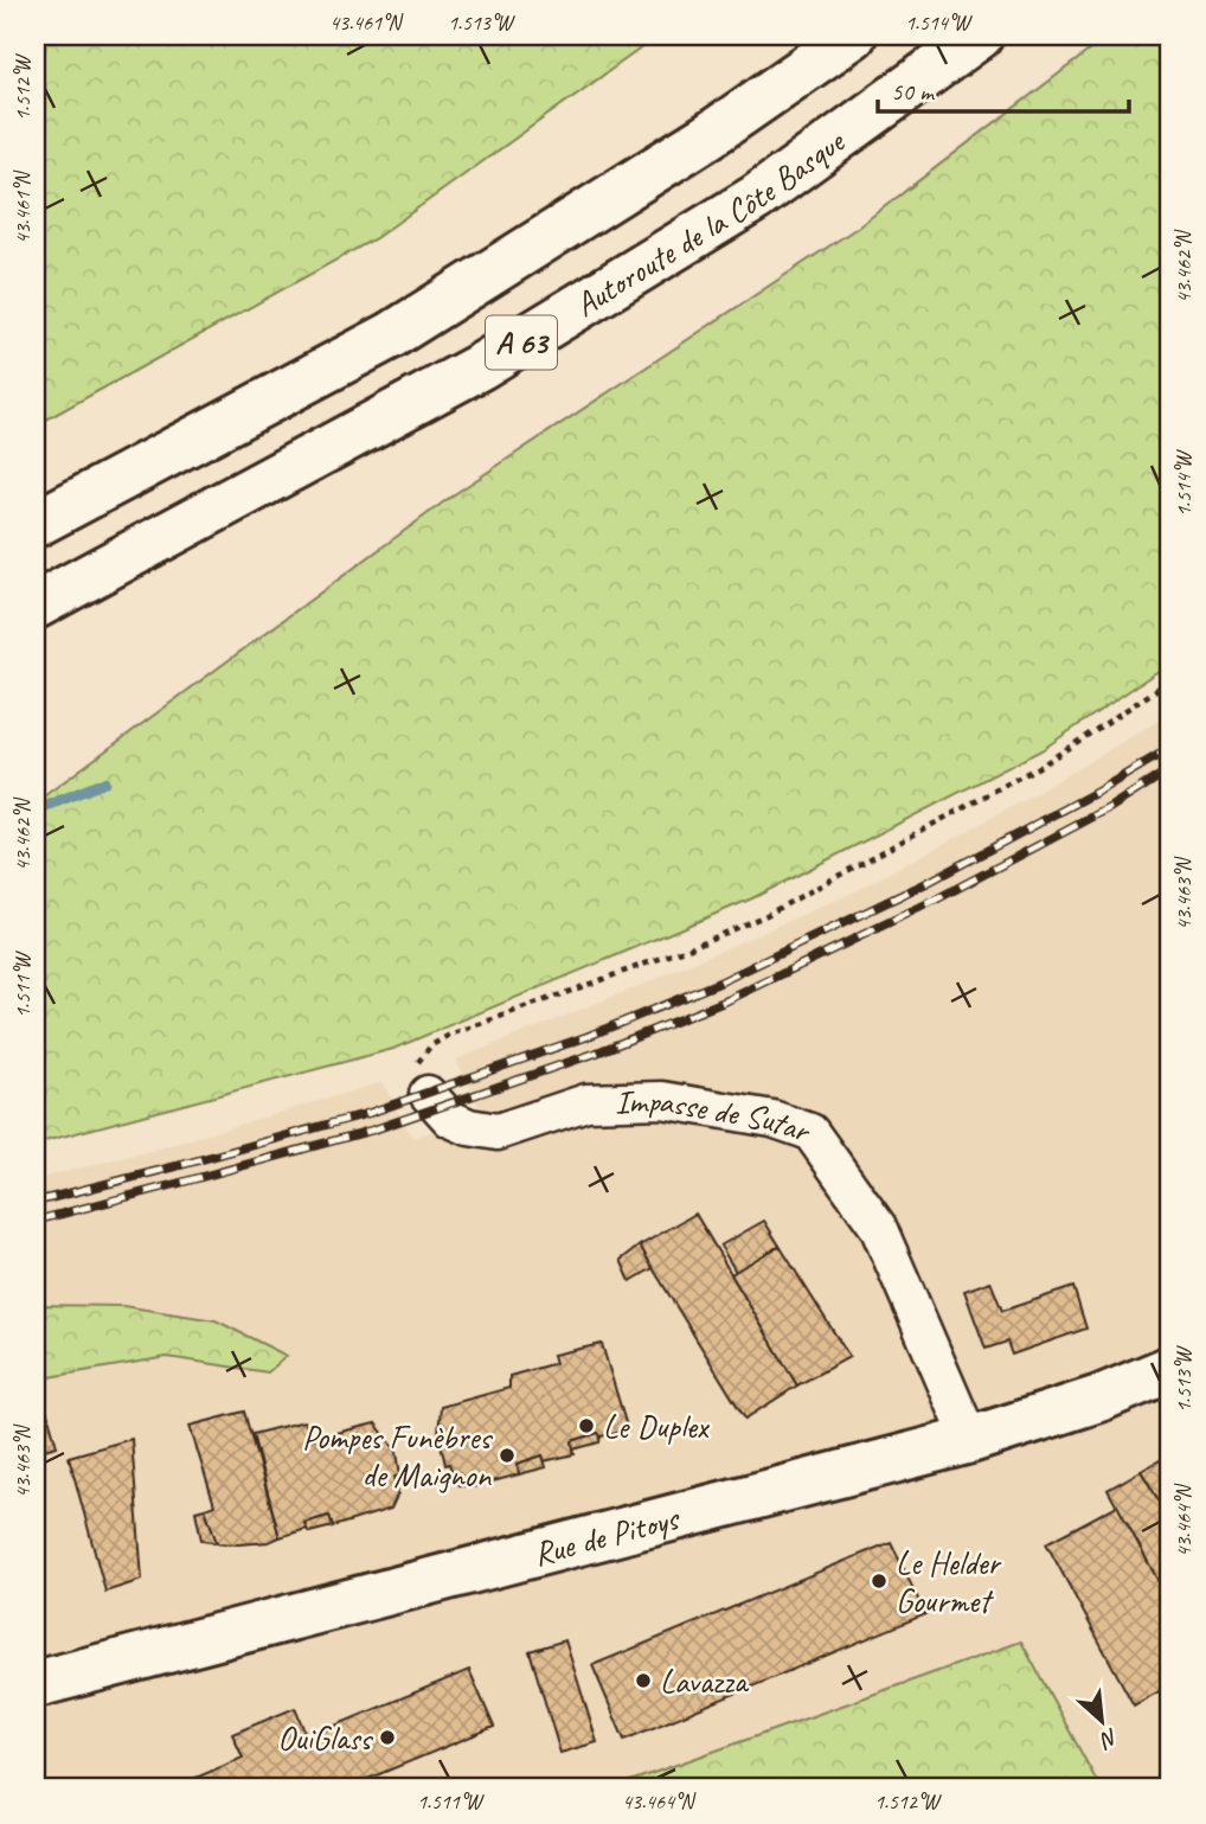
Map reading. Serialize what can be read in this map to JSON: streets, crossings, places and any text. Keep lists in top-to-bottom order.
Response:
{
  "streets": {
    "main road": ["Autoroute de la Côte Basque", "A 63", "Rue de Pitoys"],
    "street": ["Impasse de Sutar"]
  },
  "crossings": [
    ["Impasse de Sutar", "Rue de Pitoys"]
  ],
  "places": [
    "Le Duplex",
    "Pompes Funèbres de Maignon",
    "Le Helder Gourmet",
    "Lavazza",
    "OuiGlass"
  ],
  "scale_bar": "50 m",
  "north": "bottom right",
  "coordinates": [
    "43.461°N",
    "1.513°W",
    "1.514°W",
    "1.512°W",
    "43.462°N",
    "43.463°N",
    "1.511°W",
    "43.464°N"
  ]
}
